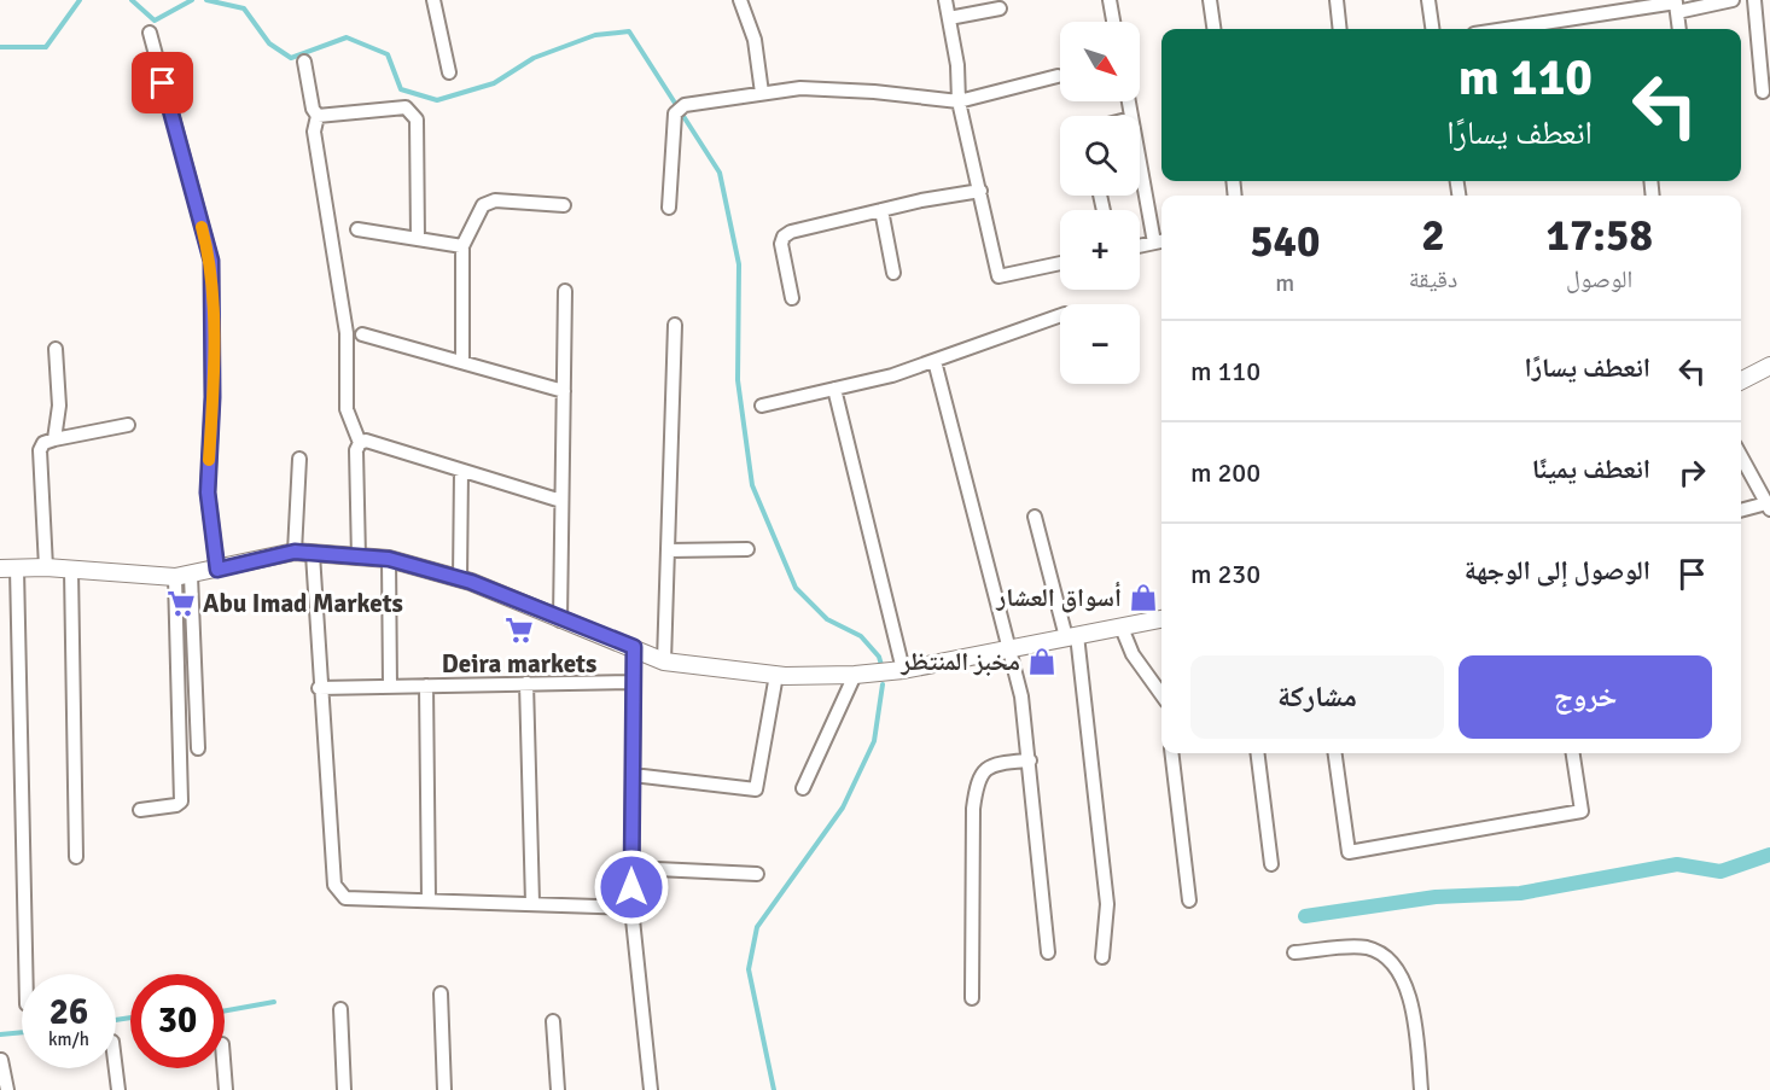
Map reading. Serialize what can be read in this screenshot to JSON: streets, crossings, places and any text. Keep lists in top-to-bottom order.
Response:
{
  "places": {
    "shop": ["أسواق العشار", "مخبز المنتظر"],
    "supermarket": ["Abu Imad Markets", "Deira markets"]
  },
  "north": "bottom right",
  "page": {
    "map_buttons": ["+", "−"],
    "turn": ["110 m", "انعطف يسارًا"],
    "eta": [
      "17:58",
      "الوصول",
      "2",
      "دقيقة",
      "540",
      "m"
    ],
    "list": [
      {
        "name": "انعطف يسارًا",
        "value": "110 m"
      },
      {
        "name": "انعطف يمينًا",
        "value": "200 m"
      },
      {
        "name": "الوصول إلى الوجهة",
        "value": "230 m"
      }
    ],
    "buttons": ["خروج", "مشاركة"],
    "speed": "26 km/h",
    "limit": "30"
  }
}
